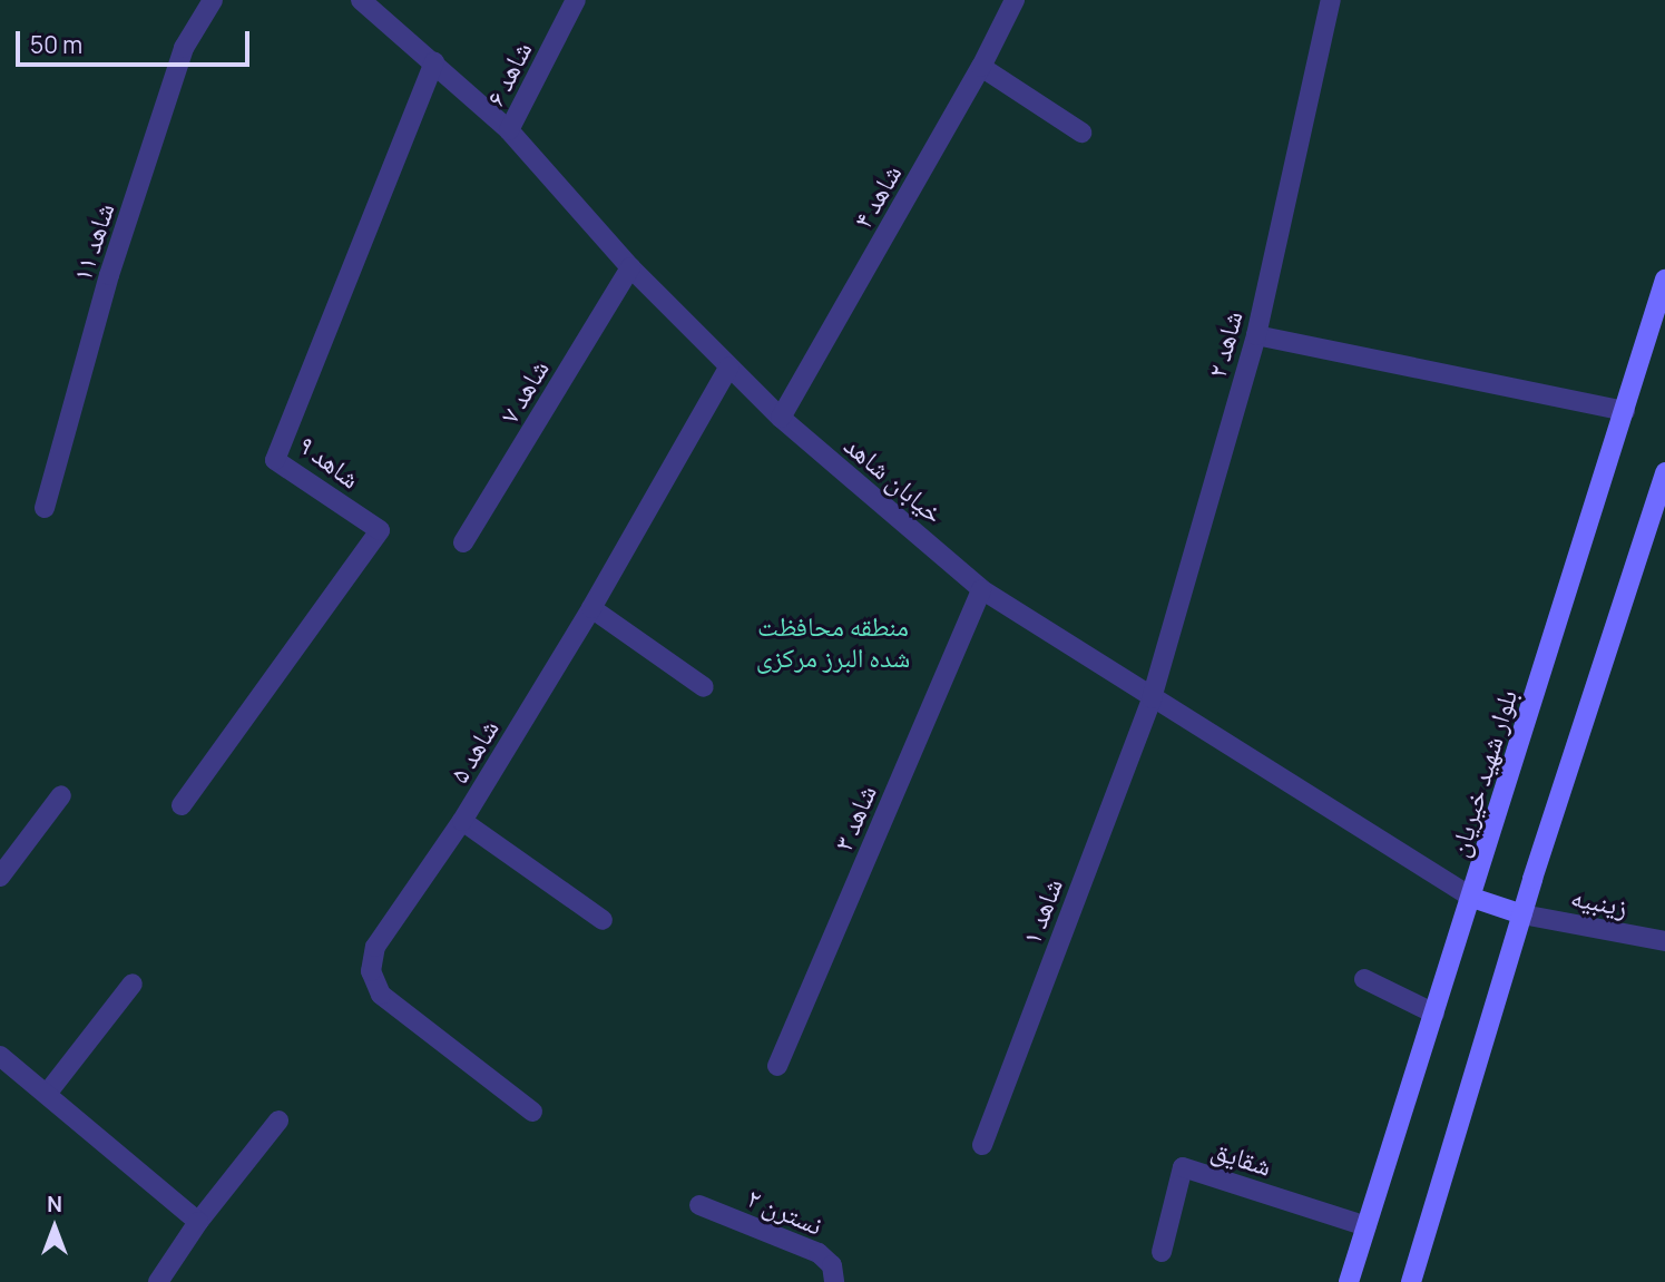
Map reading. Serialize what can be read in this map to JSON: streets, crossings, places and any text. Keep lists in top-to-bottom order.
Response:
{
  "streets": {
    "main road": ["بلوار شهید خیریان"],
    "street": [
      "شاهد ۶",
      "شاهد ۴",
      "شاهد ۱۱",
      "شاهد ۲",
      "شاهد ۷",
      "شاهد ۹",
      "خیابان شاهد",
      "شاهد ۵",
      "شاهد ۳",
      "زینبیه",
      "شاهد ۱",
      "شقایق",
      "نسترن ۲"
    ]
  },
  "crossings": [
    ["شاهد ۶", "خیابان شاهد"],
    ["شاهد ۴", "خیابان شاهد"],
    ["شاهد ۲", "خیابان شاهد"],
    ["شاهد ۲", "شاهد ۱"],
    ["شاهد ۷", "خیابان شاهد"],
    ["شاهد ۹", "خیابان شاهد"],
    ["خیابان شاهد", "شاهد ۵"],
    ["خیابان شاهد", "بلوار شهید خیریان"],
    ["خیابان شاهد", "شاهد ۳"],
    ["خیابان شاهد", "شاهد ۱"],
    ["بلوار شهید خیریان", "شقایق"]
  ],
  "parks": ["منطقه محافظت شده البرز مرکزی"],
  "scale_bar": "50 m",
  "north": "top"
}
